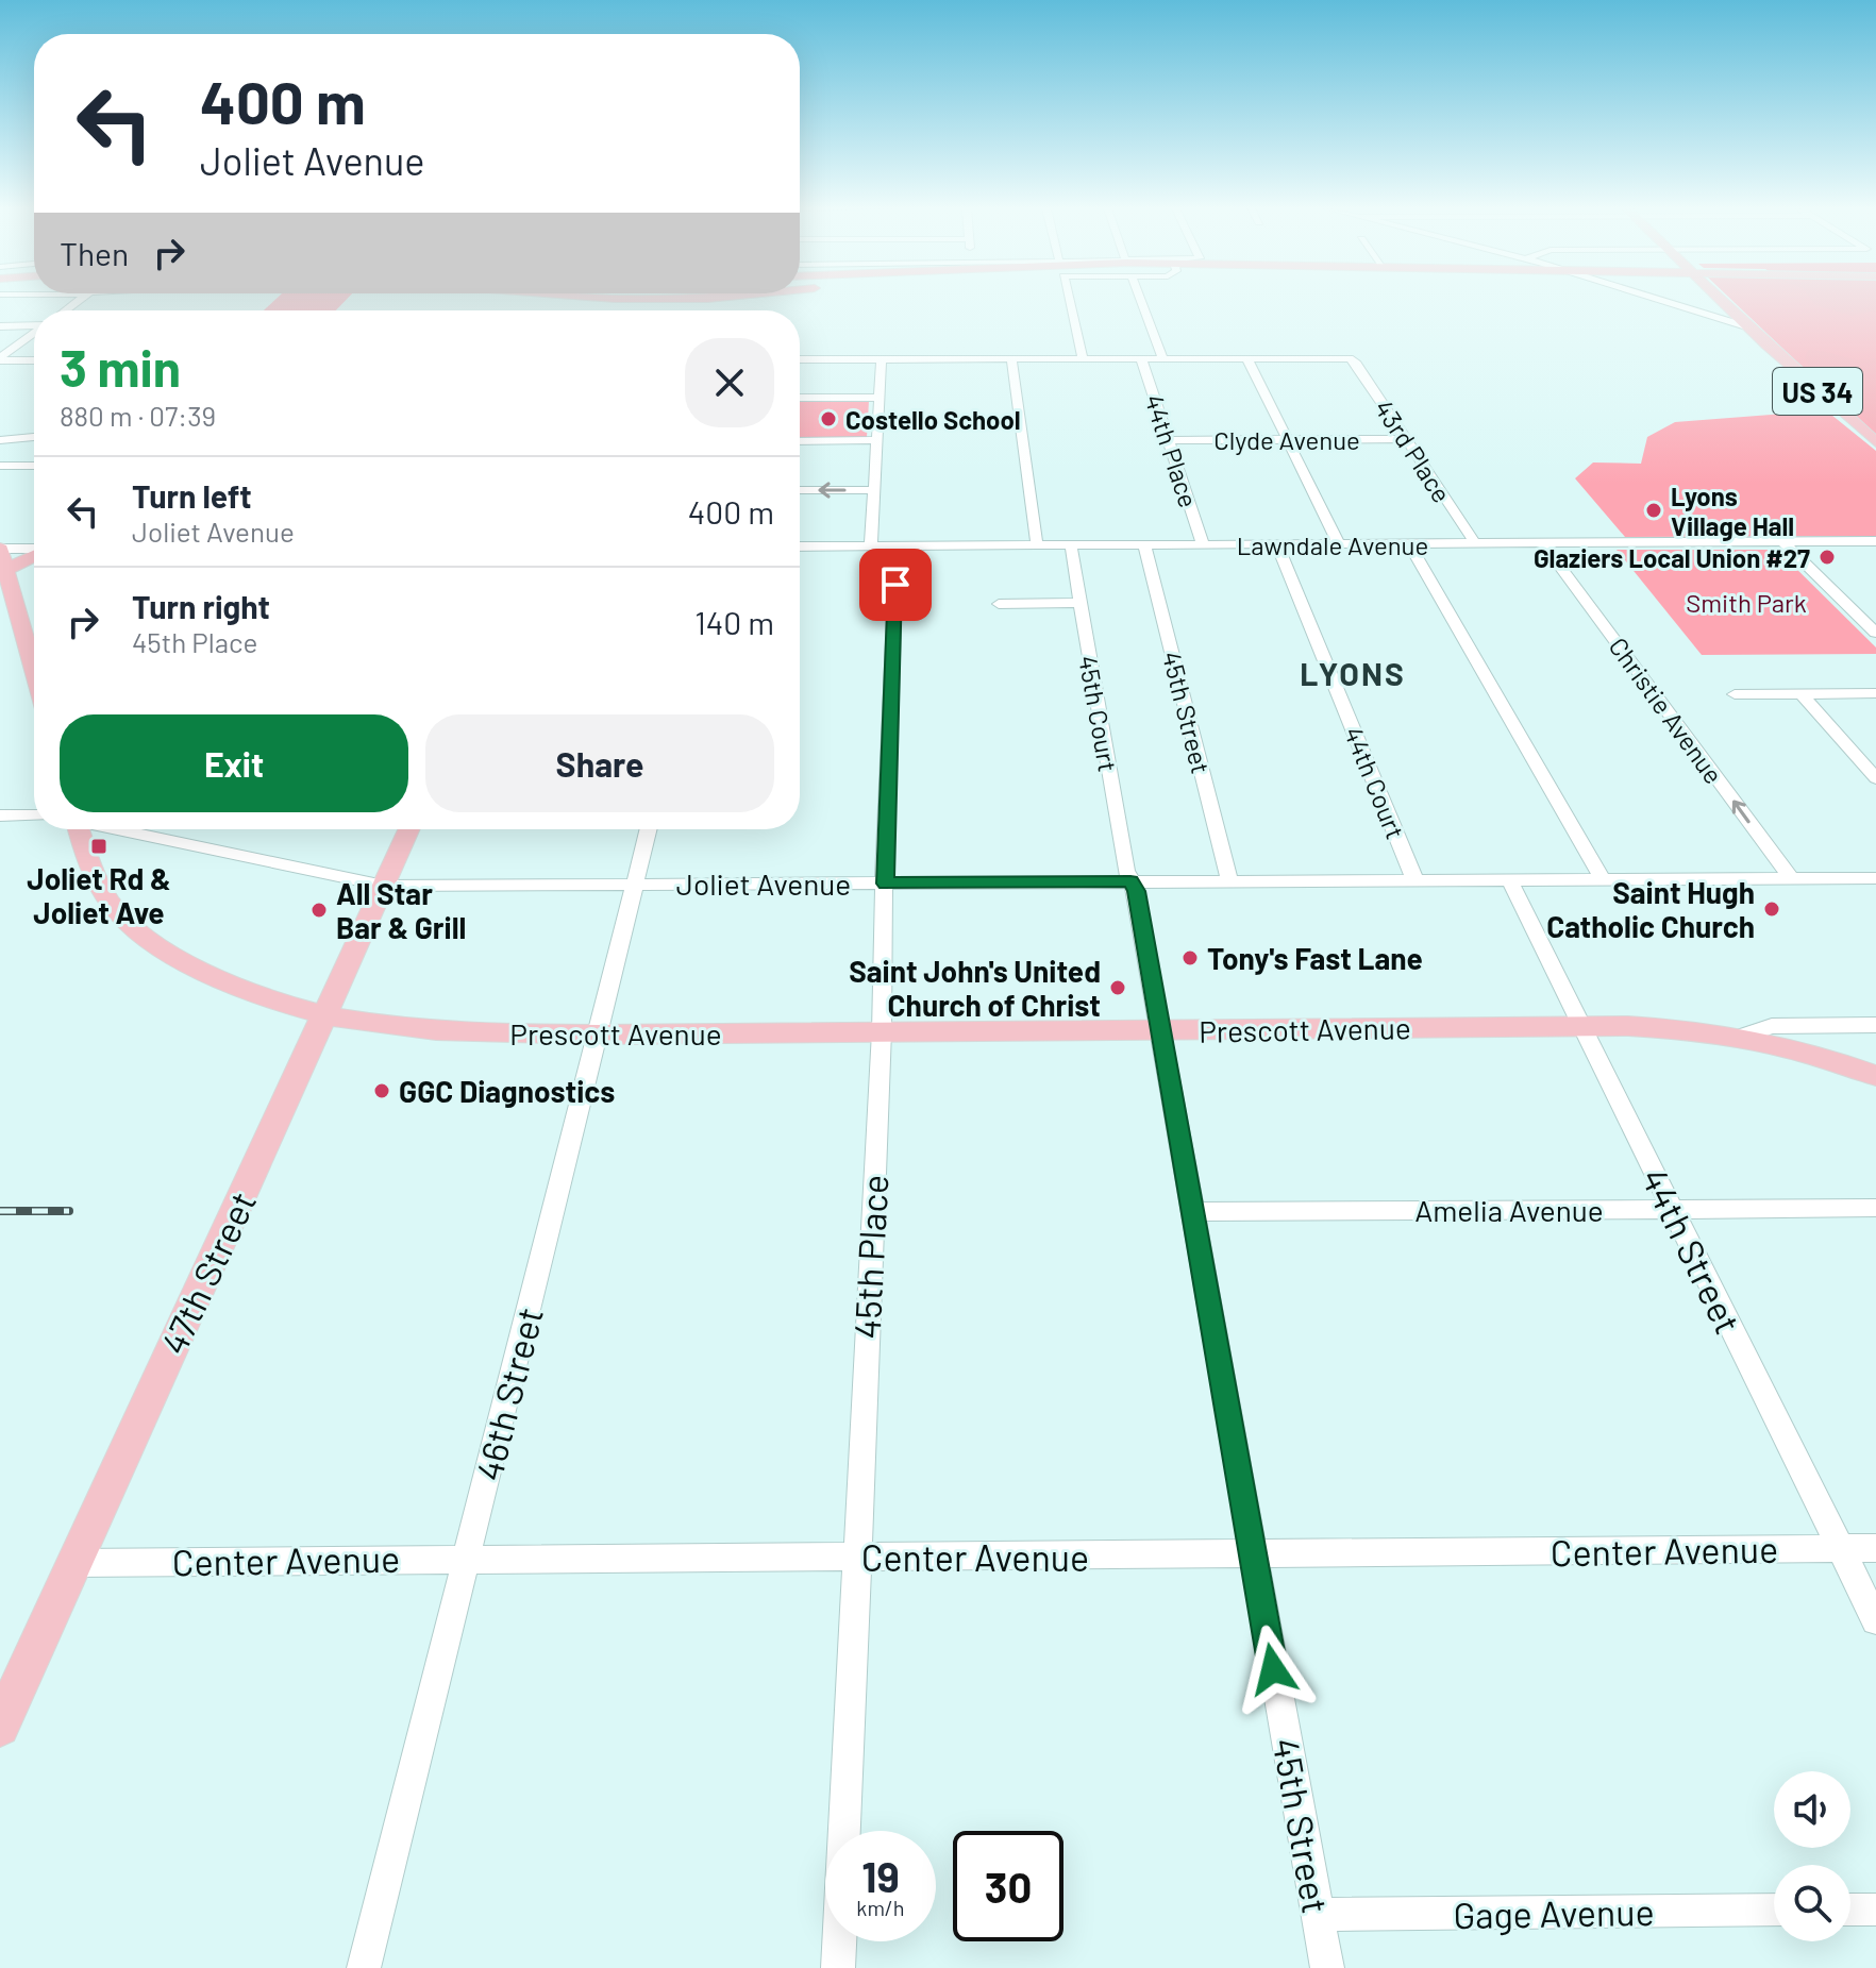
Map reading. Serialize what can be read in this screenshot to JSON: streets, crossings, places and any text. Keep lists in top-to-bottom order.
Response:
{
  "streets": {
    "main road": ["US 34", "Prescott Avenue", "47th Street"],
    "street": [
      "Clyde Avenue",
      "44th Place",
      "43rd Place",
      "Lawndale Avenue",
      "Christie Avenue",
      "45th Street",
      "45th Court",
      "44th Court",
      "Joliet Avenue",
      "Amelia Avenue",
      "44th Street",
      "45th Place",
      "46th Street",
      "Center Avenue",
      "Gage Avenue"
    ]
  },
  "crossings": [
    ["Clyde Avenue", "44th Place"],
    ["Clyde Avenue", "43rd Place"],
    ["44th Place", "Lawndale Avenue"],
    ["43rd Place", "Lawndale Avenue"],
    ["Lawndale Avenue", "Christie Avenue"],
    ["Lawndale Avenue", "45th Street"],
    ["Lawndale Avenue", "45th Court"],
    ["Lawndale Avenue", "44th Court"],
    ["Lawndale Avenue", "45th Place"],
    ["Christie Avenue", "Joliet Avenue"],
    ["45th Street", "45th Court"],
    ["45th Street", "Joliet Avenue"],
    ["45th Street", "Prescott Avenue"],
    ["45th Street", "Amelia Avenue"],
    ["45th Street", "Center Avenue"],
    ["45th Street", "Gage Avenue"],
    ["45th Court", "Joliet Avenue"],
    ["44th Court", "Joliet Avenue"],
    ["Joliet Avenue", "44th Street"],
    ["Joliet Avenue", "45th Place"],
    ["Joliet Avenue", "47th Street"],
    ["Joliet Avenue", "46th Street"],
    ["Prescott Avenue", "44th Street"],
    ["Prescott Avenue", "45th Place"],
    ["Prescott Avenue", "47th Street"],
    ["Prescott Avenue", "46th Street"],
    ["Amelia Avenue", "44th Street"],
    ["44th Street", "Center Avenue"],
    ["45th Place", "Center Avenue"],
    ["47th Street", "Center Avenue"],
    ["46th Street", "Center Avenue"]
  ],
  "districts": ["LYONS"],
  "parks": ["Smith Park"],
  "places": {
    "other": [
      "Costello School",
      "Lyons Village Hall",
      "Glaziers Local Union #27",
      "Saint Hugh Catholic Church",
      "All Star Bar & Grill",
      "Tony's Fast Lane",
      "Saint John's United Church of Christ",
      "GGC Diagnostics"
    ],
    "transit": ["Joliet Rd & Joliet Ave"]
  },
  "page": {
    "turn": ["400 m", "Joliet Avenue"],
    "then": "Then",
    "heading": ["3 min", "880 m · 07:39"],
    "list": [
      {
        "name": "Turn left",
        "note": "Joliet Avenue",
        "value": "400 m"
      },
      {
        "name": "Turn right",
        "note": "45th Place",
        "value": "140 m"
      }
    ],
    "buttons": ["Exit", "Share"],
    "speed": "19 km/h",
    "limit": "30"
  }
}
